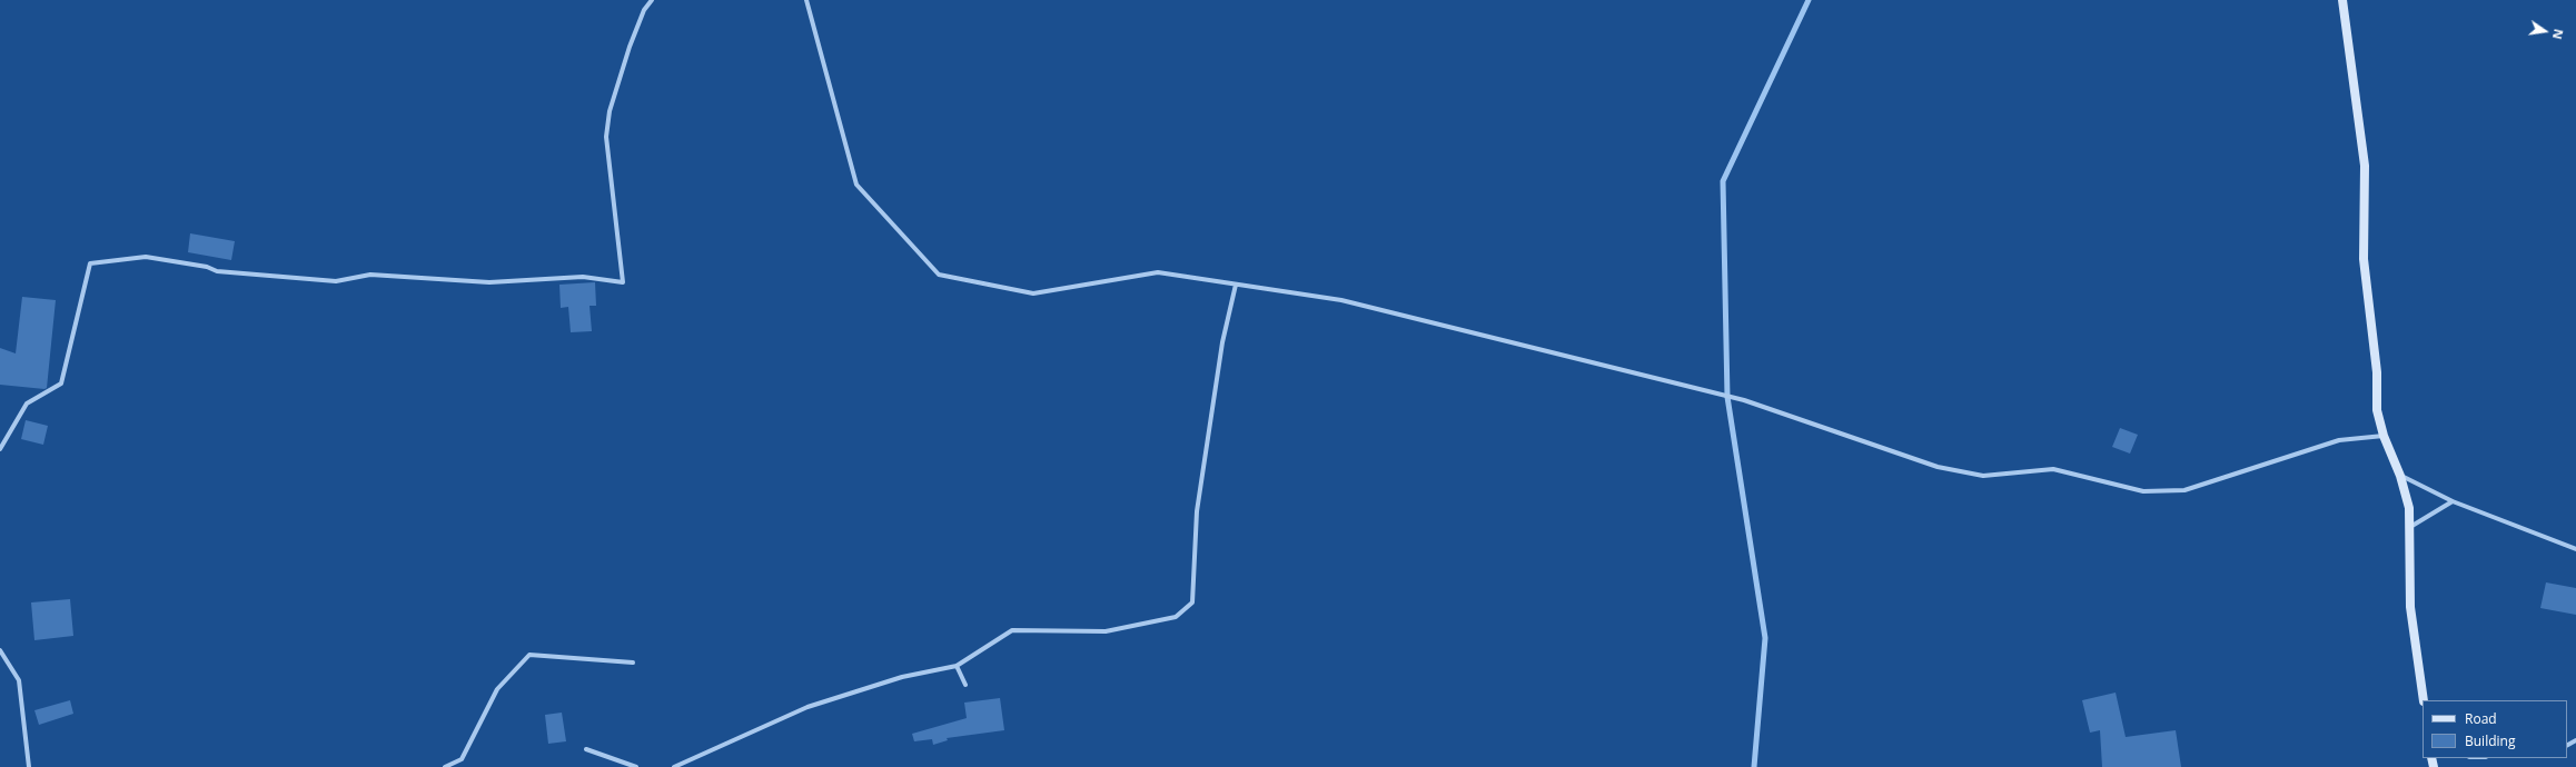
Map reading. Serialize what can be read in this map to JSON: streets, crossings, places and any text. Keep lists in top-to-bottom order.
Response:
{
  "legend": ["Road", "Building"],
  "north": "right"
}
